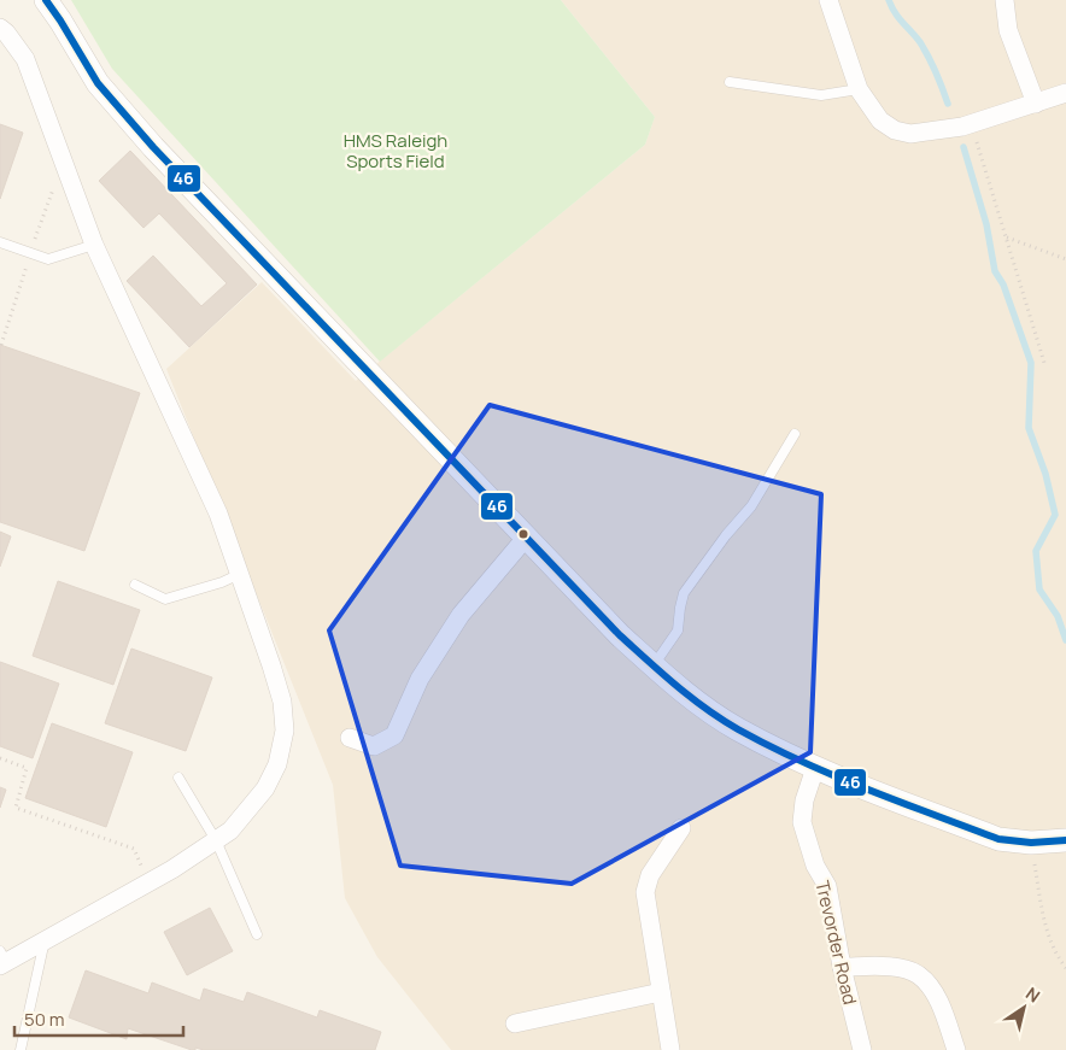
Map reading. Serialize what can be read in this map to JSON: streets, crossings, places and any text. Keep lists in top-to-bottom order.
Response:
{
  "streets": {
    "street": ["Trevorder Road"]
  },
  "parks": ["HMS Raleigh Sports Field"],
  "lines": ["transit line 46"],
  "scale_bar": "50 m",
  "north": "top right"
}
